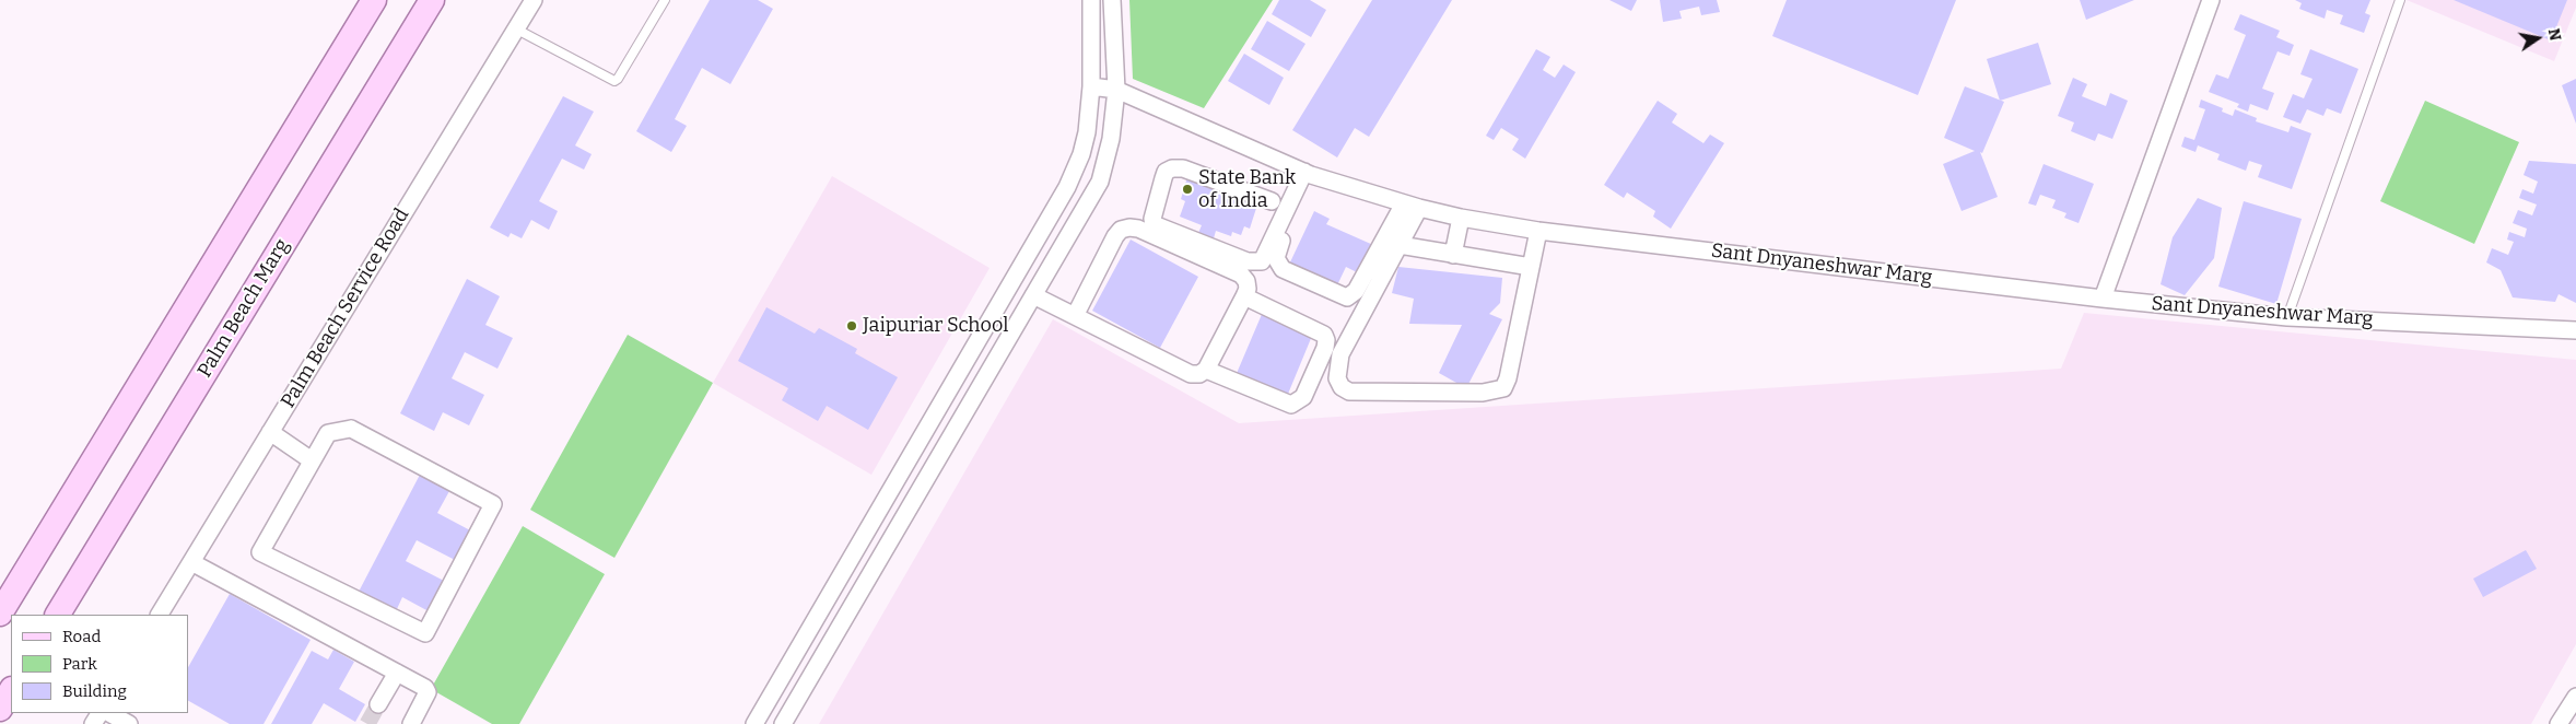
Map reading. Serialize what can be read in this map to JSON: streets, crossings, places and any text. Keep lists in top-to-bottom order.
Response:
{
  "streets": {
    "main road": ["Palm Beach Marg"],
    "street": ["Sant Dnyaneshwar Marg", "Palm Beach Service Road"]
  },
  "places": ["State Bank of India", "Jaipuriar School"],
  "legend": ["Road", "Park", "Building"],
  "north": "right"
}
